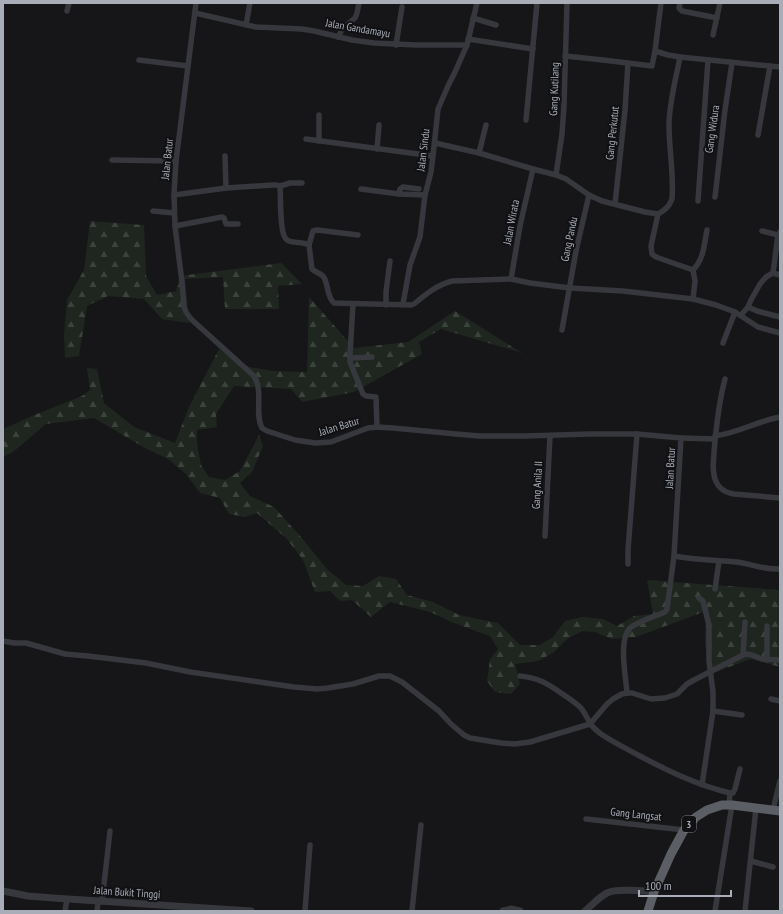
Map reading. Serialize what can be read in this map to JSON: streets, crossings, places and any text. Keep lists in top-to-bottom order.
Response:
{
  "streets": {
    "highway": ["3"],
    "street": [
      "Jalan Gandamayu",
      "Gang Kutilang",
      "Gang Widura",
      "Gang Perkutut",
      "Jalan Sindu",
      "Jalan Batur",
      "Jalan Wirata",
      "Gang Pandu",
      "Gang Anila II",
      "Gang Langsat",
      "Jalan Bukit Tinggi"
    ]
  },
  "crossings": [
    ["Jalan Gandamayu", "Jalan Sindu"],
    ["Jalan Gandamayu", "Jalan Batur"],
    ["Jalan Batur", "Gang Anila II"],
    ["Gang Langsat", "3"]
  ],
  "scale_bar": "100 m"
}
